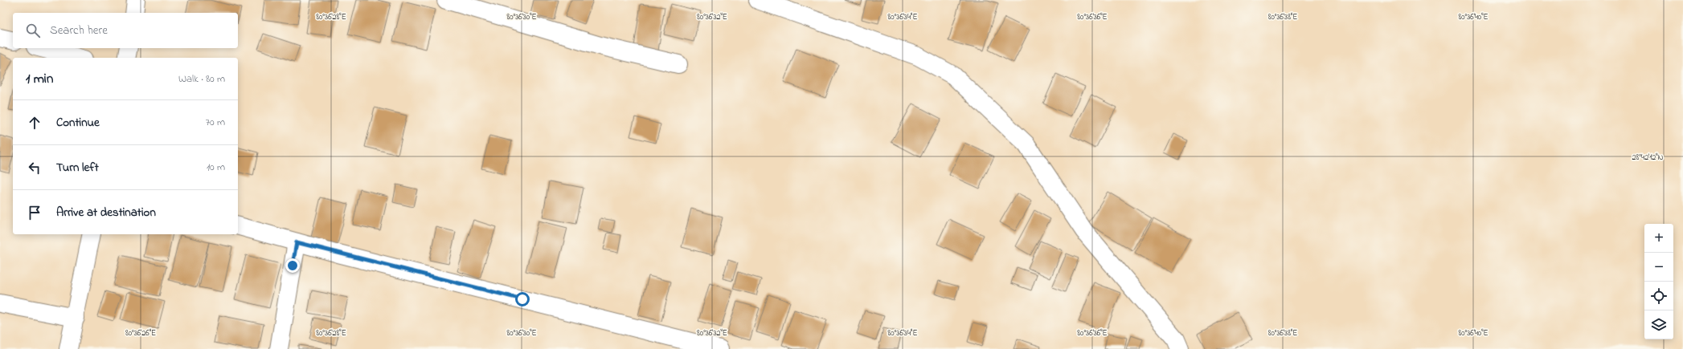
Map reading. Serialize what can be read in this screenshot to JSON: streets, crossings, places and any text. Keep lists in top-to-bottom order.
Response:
{
  "page": {
    "search": "Search here",
    "heading": ["1 min", "Walk · 80 m"],
    "list": [
      ["Continue", "70 m"],
      ["Turn left", "10 m"],
      "Arrive at destination"
    ],
    "map_buttons": ["+", "−"]
  },
  "coordinates": [
    "80°36'28\"E",
    "80°36'30\"E",
    "80°36'32\"E",
    "80°36'34\"E",
    "80°36'36\"E",
    "80°36'38\"E",
    "80°36'40\"E",
    "28°42'12\"N",
    "80°36'26\"E"
  ]
}
